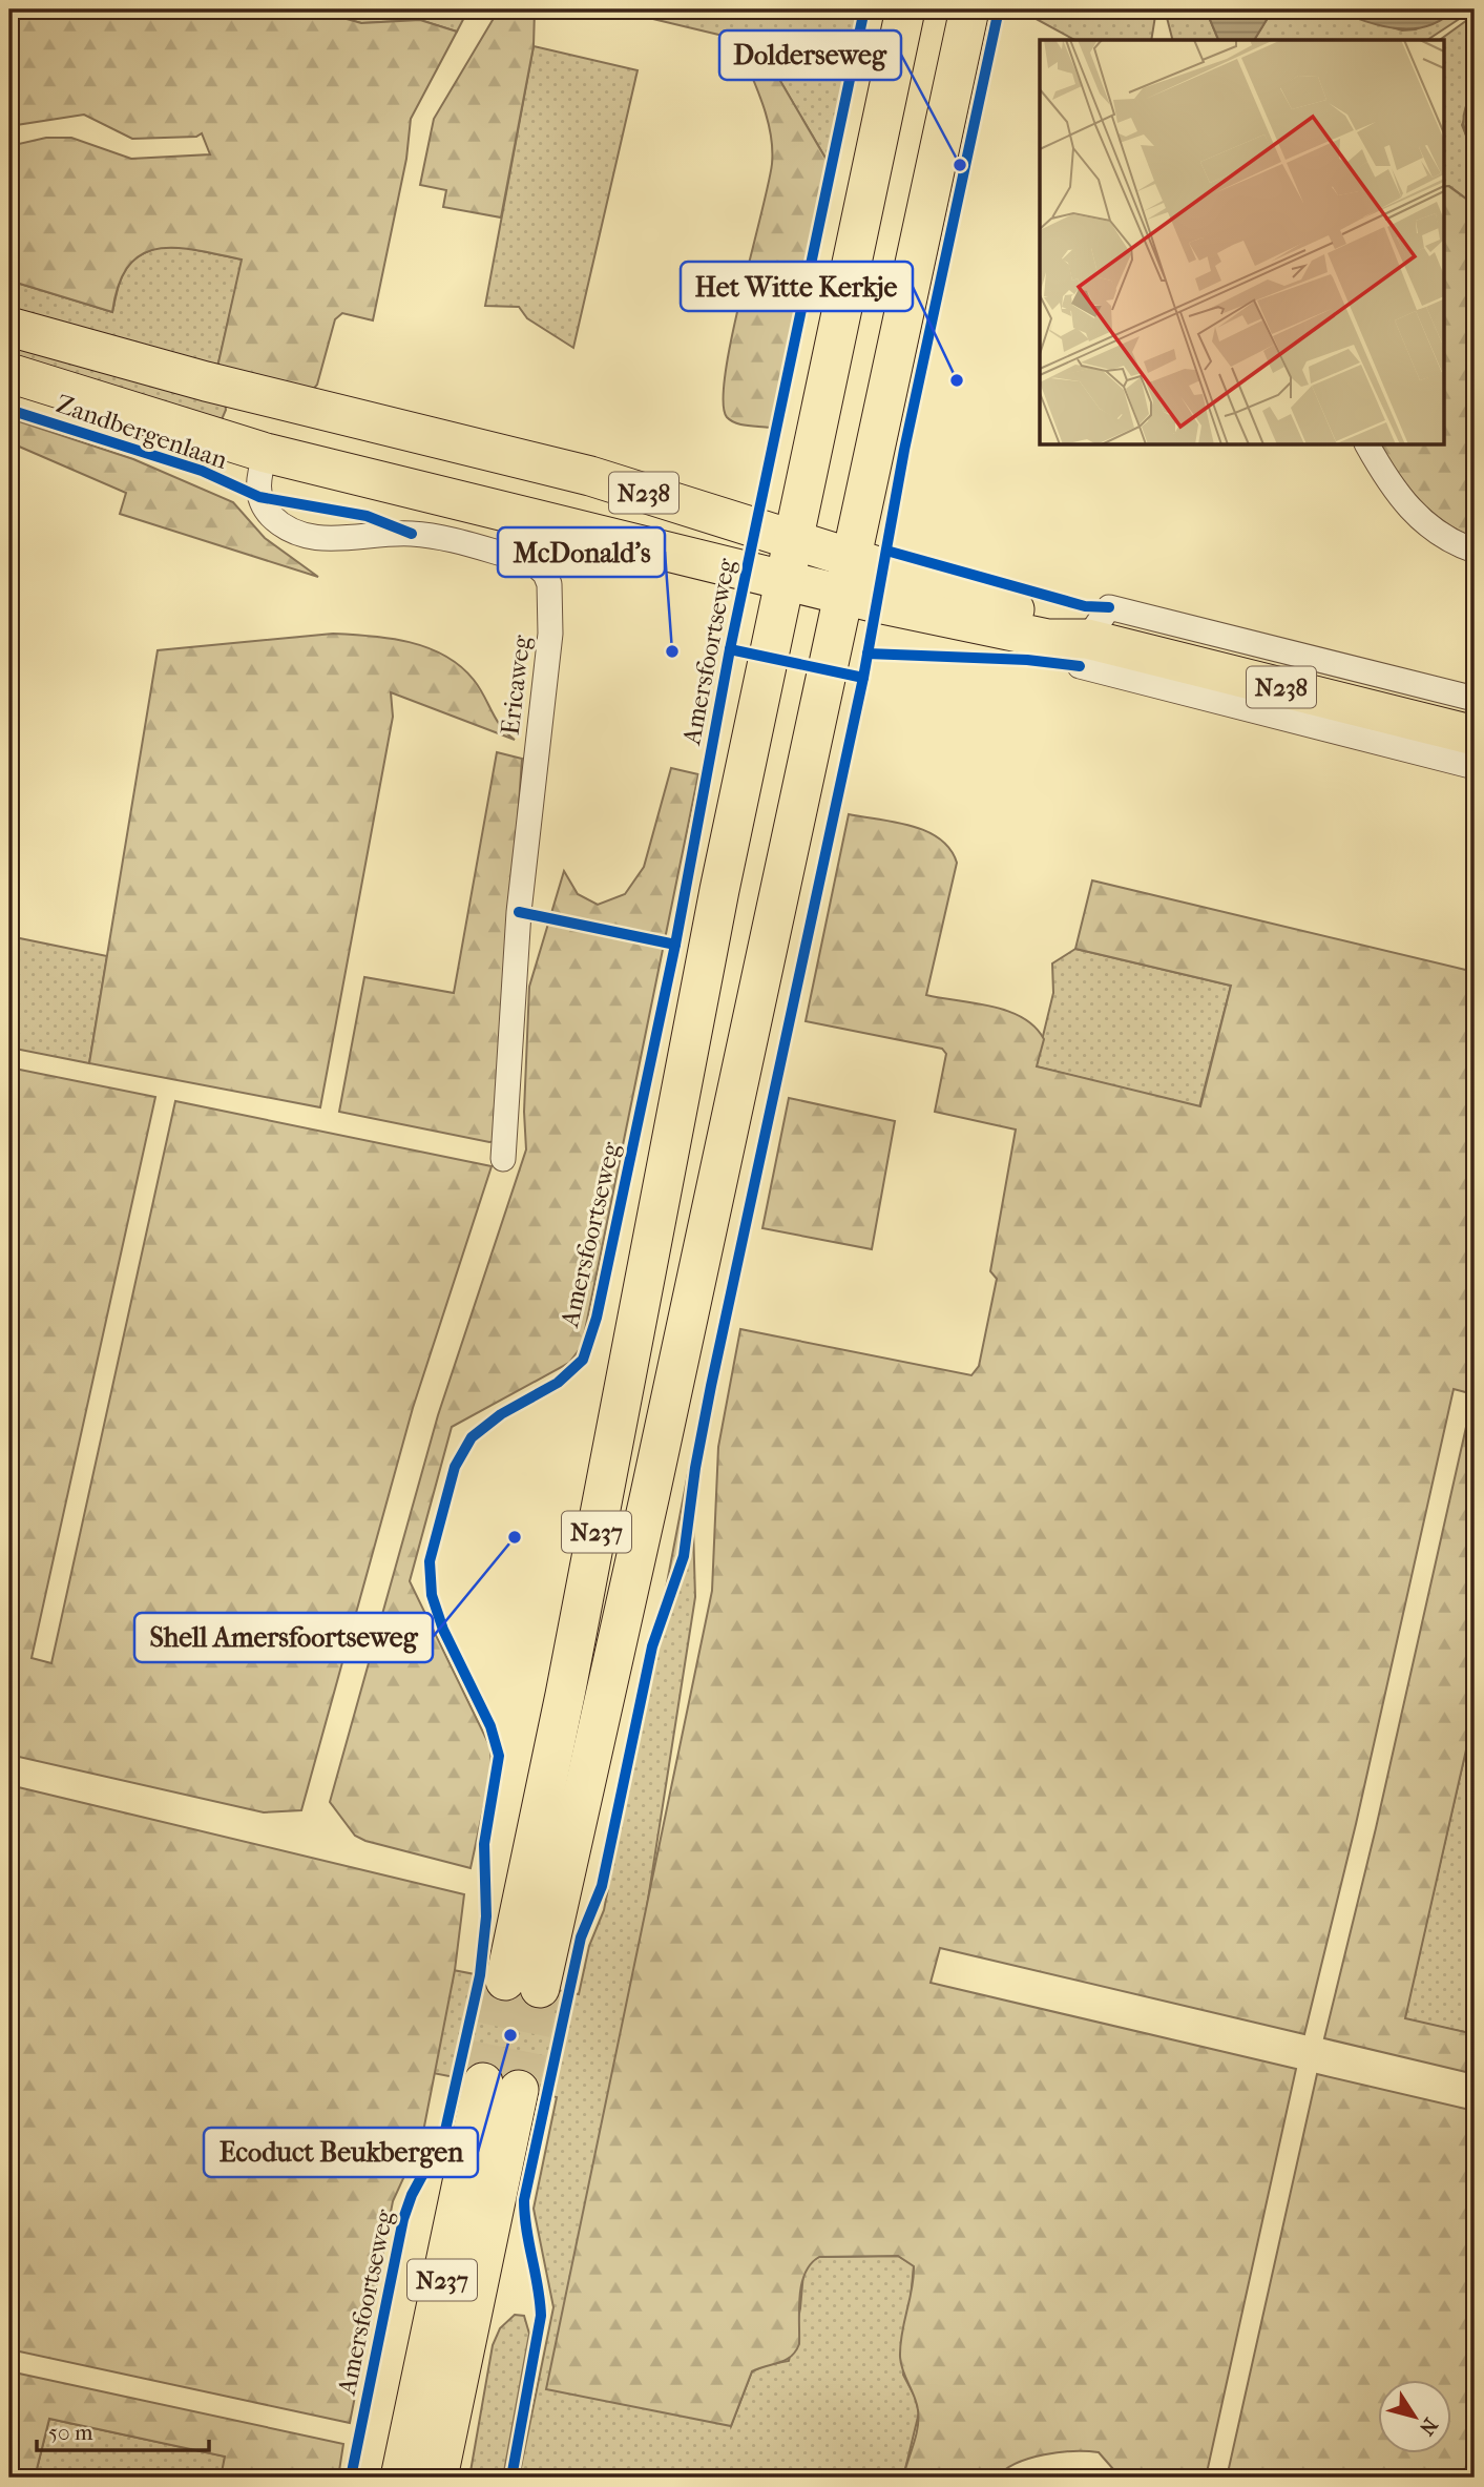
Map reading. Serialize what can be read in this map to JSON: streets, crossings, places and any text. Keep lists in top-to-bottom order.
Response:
{
  "streets": {
    "main road": ["Zandbergenlaan", "N238", "N237"],
    "street": ["Ericaweg"],
    "cycle path": ["Amersfoortseweg"]
  },
  "crossings": [
    ["Zandbergenlaan", "N238"],
    ["Zandbergenlaan", "Ericaweg"],
    ["Zandbergenlaan", "N237"],
    ["N238", "N237"]
  ],
  "places": [
    "Dolderseweg",
    "Het Witte Kerkje",
    "McDonald's",
    "Shell Amersfoortseweg",
    "Ecoduct Beukbergen"
  ],
  "scale_bar": "50 m",
  "north": "bottom right"
}
